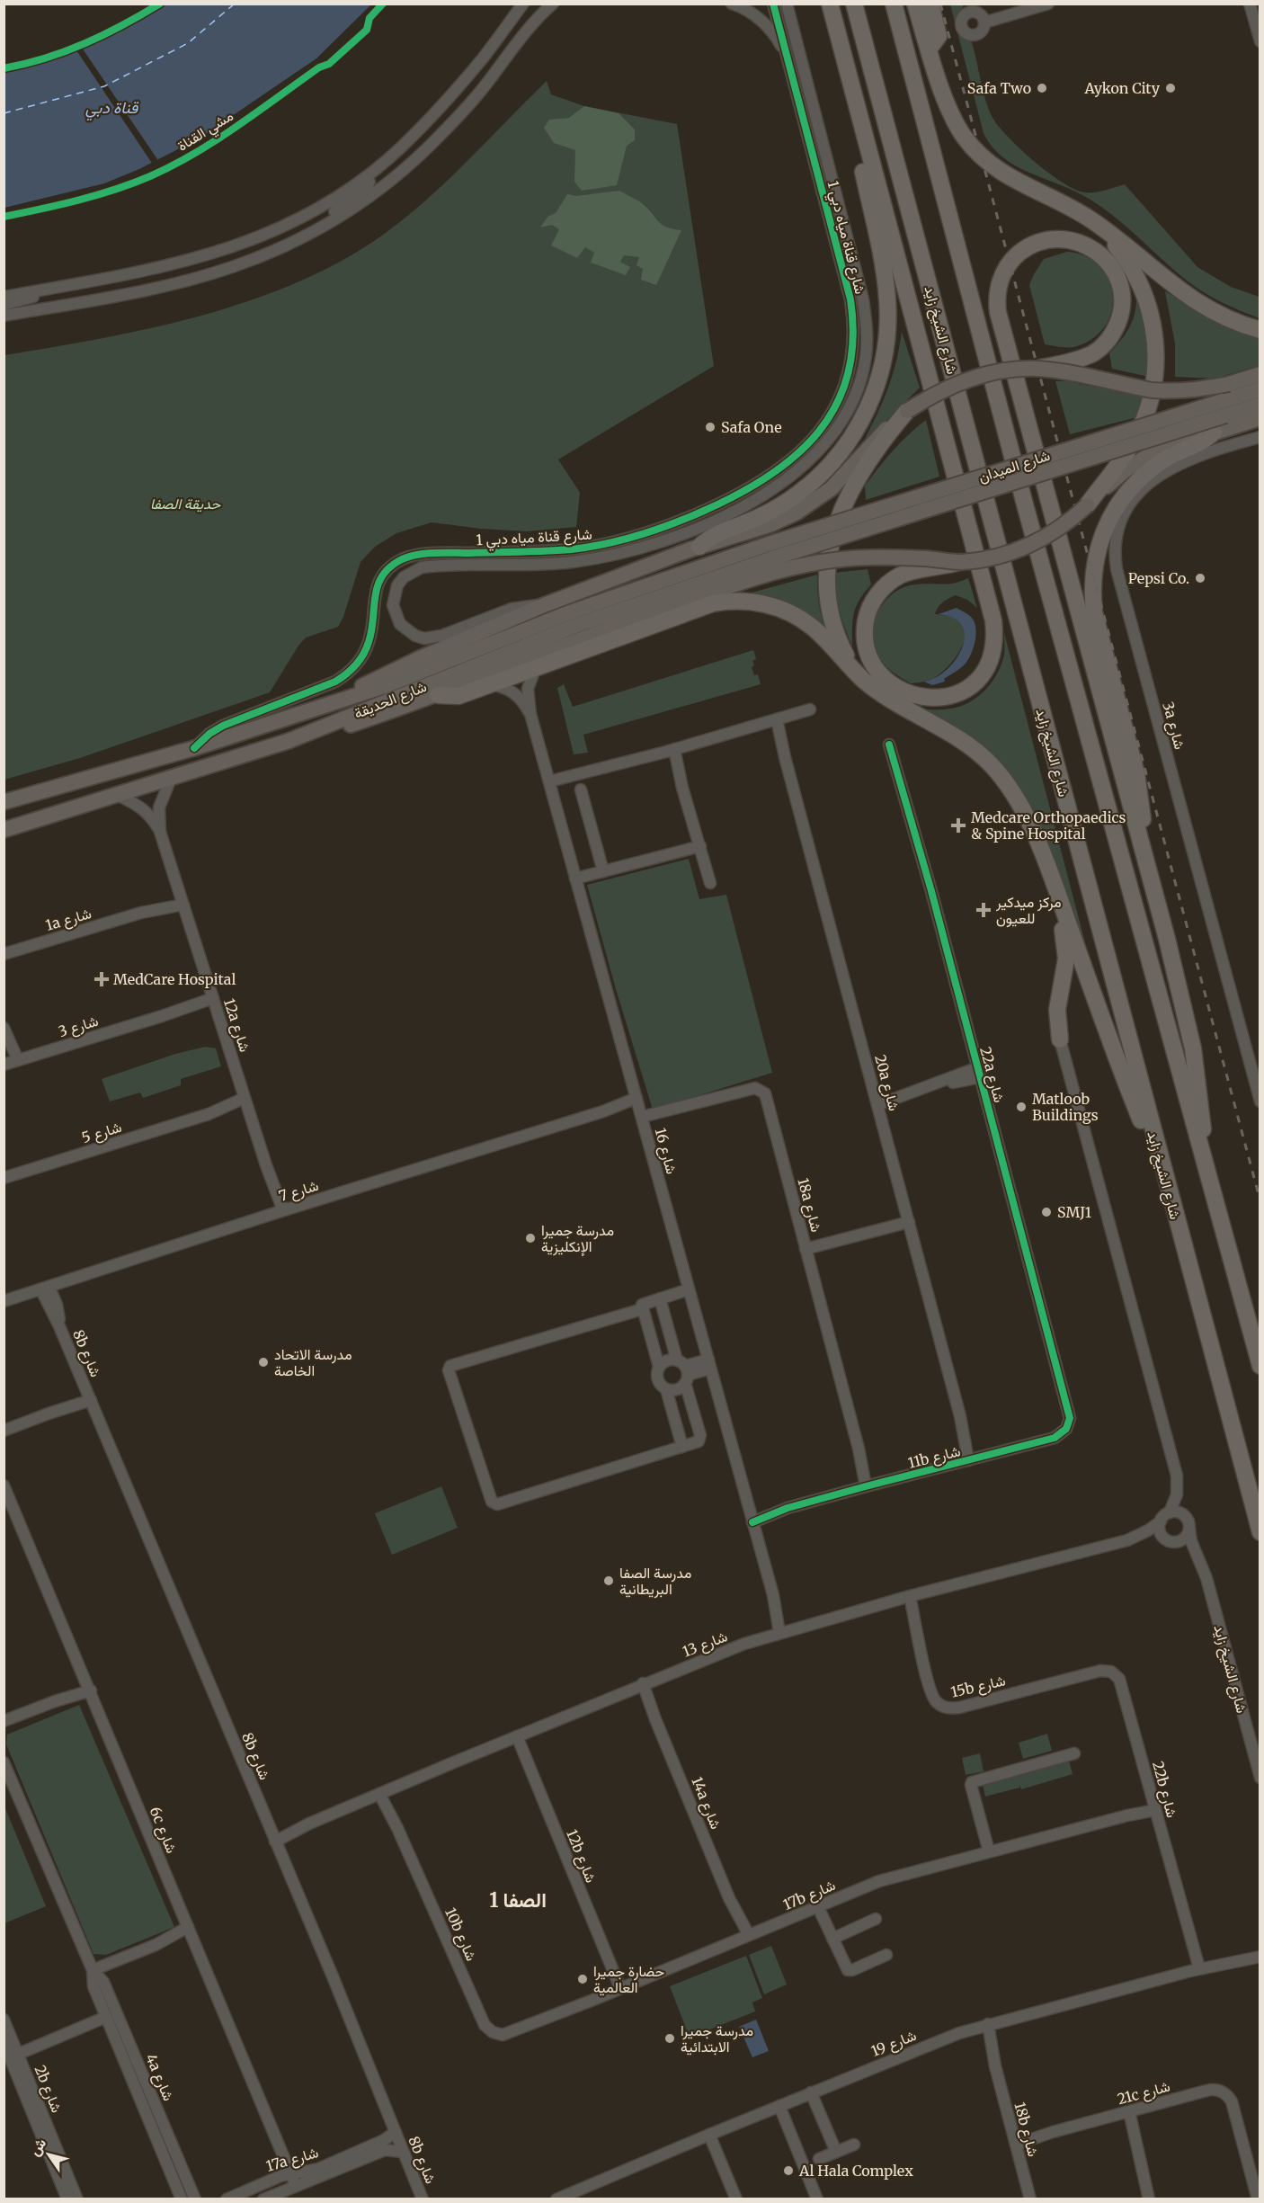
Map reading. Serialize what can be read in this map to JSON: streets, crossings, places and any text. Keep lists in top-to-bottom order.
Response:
{
  "streets": {
    "highway": ["شارع الشيخ زايد"],
    "main road": ["شارع الميدان", "شارع الحديقة"],
    "street": [
      "شارع قناة مياه دبي 1",
      "3a شارع",
      "1a شارع",
      "12a شارع",
      "شارع 3",
      "22a شارع",
      "20a شارع",
      "شارع 5",
      "شارع 16",
      "شارع 7",
      "18a شارع",
      "8b شارع",
      "11b شارع",
      "شارع 13",
      "15b شارع",
      "22b شارع",
      "14a شارع",
      "6c شارع",
      "12b شارع",
      "17b شارع",
      "10b شارع",
      "شارع 19",
      "4a شارع",
      "2b شارع",
      "21c شارع",
      "18b شارع",
      "17a شارع"
    ],
    "cycle path": ["مشي القناة"]
  },
  "crossings": [
    ["شارع قناة مياه دبي 1", "شارع الحديقة"],
    ["شارع الشيخ زايد", "شارع 13"],
    ["شارع الميدان", "شارع الحديقة"],
    ["شارع الحديقة", "12a شارع"],
    ["1a شارع", "12a شارع"],
    ["12a شارع", "شارع 3"],
    ["12a شارع", "شارع 5"],
    ["12a شارع", "شارع 7"],
    ["22a شارع", "11b شارع"],
    ["20a شارع", "11b شارع"],
    ["شارع 16", "شارع 7"],
    ["شارع 16", "18a شارع"],
    ["شارع 16", "11b شارع"],
    ["شارع 16", "شارع 13"],
    ["شارع 7", "18a شارع"],
    ["شارع 7", "8b شارع"],
    ["18a شارع", "11b شارع"],
    ["8b شارع", "شارع 13"],
    ["8b شارع", "17a شارع"],
    ["شارع 13", "15b شارع"],
    ["شارع 13", "14a شارع"],
    ["شارع 13", "12b شارع"],
    ["شارع 13", "10b شارع"],
    ["15b شارع", "22b شارع"],
    ["22b شارع", "17b شارع"],
    ["22b شارع", "شارع 19"],
    ["14a شارع", "17b شارع"],
    ["6c شارع", "17a شارع"],
    ["12b شارع", "17b شارع"],
    ["17b شارع", "10b شارع"],
    ["شارع 19", "18b شارع"],
    ["21c شارع", "18b شارع"]
  ],
  "districts": ["الصفا 1"],
  "water": ["قناة دبي"],
  "parks": ["حديقة الصفا"],
  "places": {
    "other": [
      "Safa Two",
      "Aykon City",
      "Safa One",
      "Pepsi Co.",
      "Matloob Buildings",
      "SMJ1",
      "مدرسة جميرا الإنكليزية",
      "مدرسة الاتحاد الخاصة",
      "مدرسة الصفا البريطانية",
      "حضارة جميرا العالمية",
      "مدرسة جميرا الابتدائية",
      "Al Hala Complex"
    ],
    "health": ["Medcare Orthopaedics & Spine Hospital", "مركز ميدكير للعيون", "MedCare Hospital"]
  },
  "north": "top left"
}
